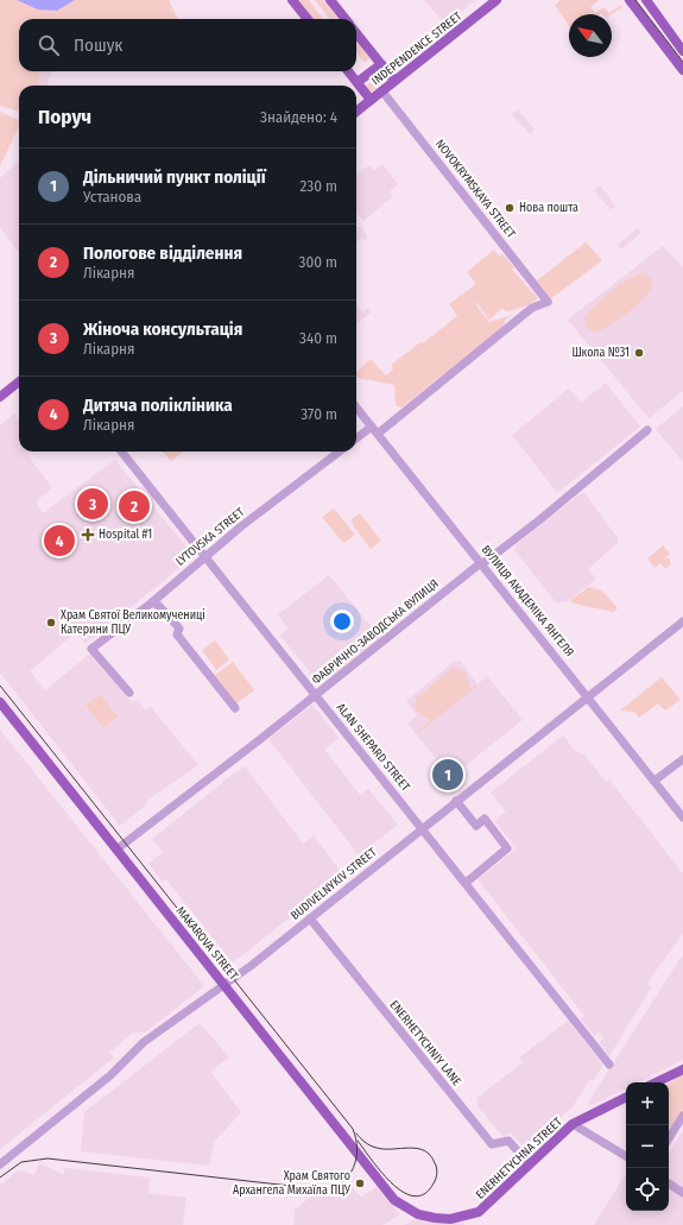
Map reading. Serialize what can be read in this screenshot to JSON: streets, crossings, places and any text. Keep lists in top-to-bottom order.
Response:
{
  "streets": {
    "main road": ["INDEPENDENCE STREET", "MAKAROVA STREET", "ENERHETYCHNA STREET"],
    "street": [
      "NOVOKRYMSKAYA STREET",
      "LYTOVSKA STREET",
      "ВУЛИЦЯ АКАДЕМІКА ЯНГЕЛЯ",
      "ФАБРИЧНО-ЗАВОДСЬКА ВУЛИЦЯ",
      "ALAN SHEPARD STREET",
      "BUDIVELNYKIV STREET",
      "ENERHETYCHNIY LANE"
    ]
  },
  "crossings": [
    ["INDEPENDENCE STREET", "NOVOKRYMSKAYA STREET"],
    ["NOVOKRYMSKAYA STREET", "ВУЛИЦЯ АКАДЕМІКА ЯНГЕЛЯ"],
    ["LYTOVSKA STREET", "ALAN SHEPARD STREET"],
    ["ВУЛИЦЯ АКАДЕМІКА ЯНГЕЛЯ", "ФАБРИЧНО-ЗАВОДСЬКА ВУЛИЦЯ"],
    ["ВУЛИЦЯ АКАДЕМІКА ЯНГЕЛЯ", "BUDIVELNYKIV STREET"],
    ["ФАБРИЧНО-ЗАВОДСЬКА ВУЛИЦЯ", "ALAN SHEPARD STREET"],
    ["ФАБРИЧНО-ЗАВОДСЬКА ВУЛИЦЯ", "MAKAROVA STREET"],
    ["ALAN SHEPARD STREET", "BUDIVELNYKIV STREET"],
    ["BUDIVELNYKIV STREET", "MAKAROVA STREET"],
    ["BUDIVELNYKIV STREET", "ENERHETYCHNIY LANE"],
    ["MAKAROVA STREET", "ENERHETYCHNA STREET"],
    ["ENERHETYCHNIY LANE", "ENERHETYCHNA STREET"]
  ],
  "places": {
    "other": [
      "Нова пошта",
      "Школа №31",
      "Храм Святої Великомучениці Катерини ПЦУ",
      "Храм Святого Архангела Михаїла ПЦУ"
    ],
    "health": ["Hospital #1"]
  },
  "north": "top left",
  "page": {
    "search": "Пошук",
    "heading": ["Поруч", "Знайдено: 4"],
    "list": [
      {
        "mark": "1",
        "name": "Дільничий пункт поліції",
        "note": "Установа",
        "value": "230 m"
      },
      {
        "mark": "2",
        "name": "Пологове відділення",
        "note": "Лікарня",
        "value": "300 m"
      },
      {
        "mark": "3",
        "name": "Жіноча консультація",
        "note": "Лікарня",
        "value": "340 m"
      },
      {
        "mark": "4",
        "name": "Дитяча полікліника",
        "note": "Лікарня",
        "value": "370 m"
      }
    ],
    "pins": [
      "3",
      "2",
      "4",
      "1"
    ],
    "map_buttons": ["+", "−"]
  }
}
